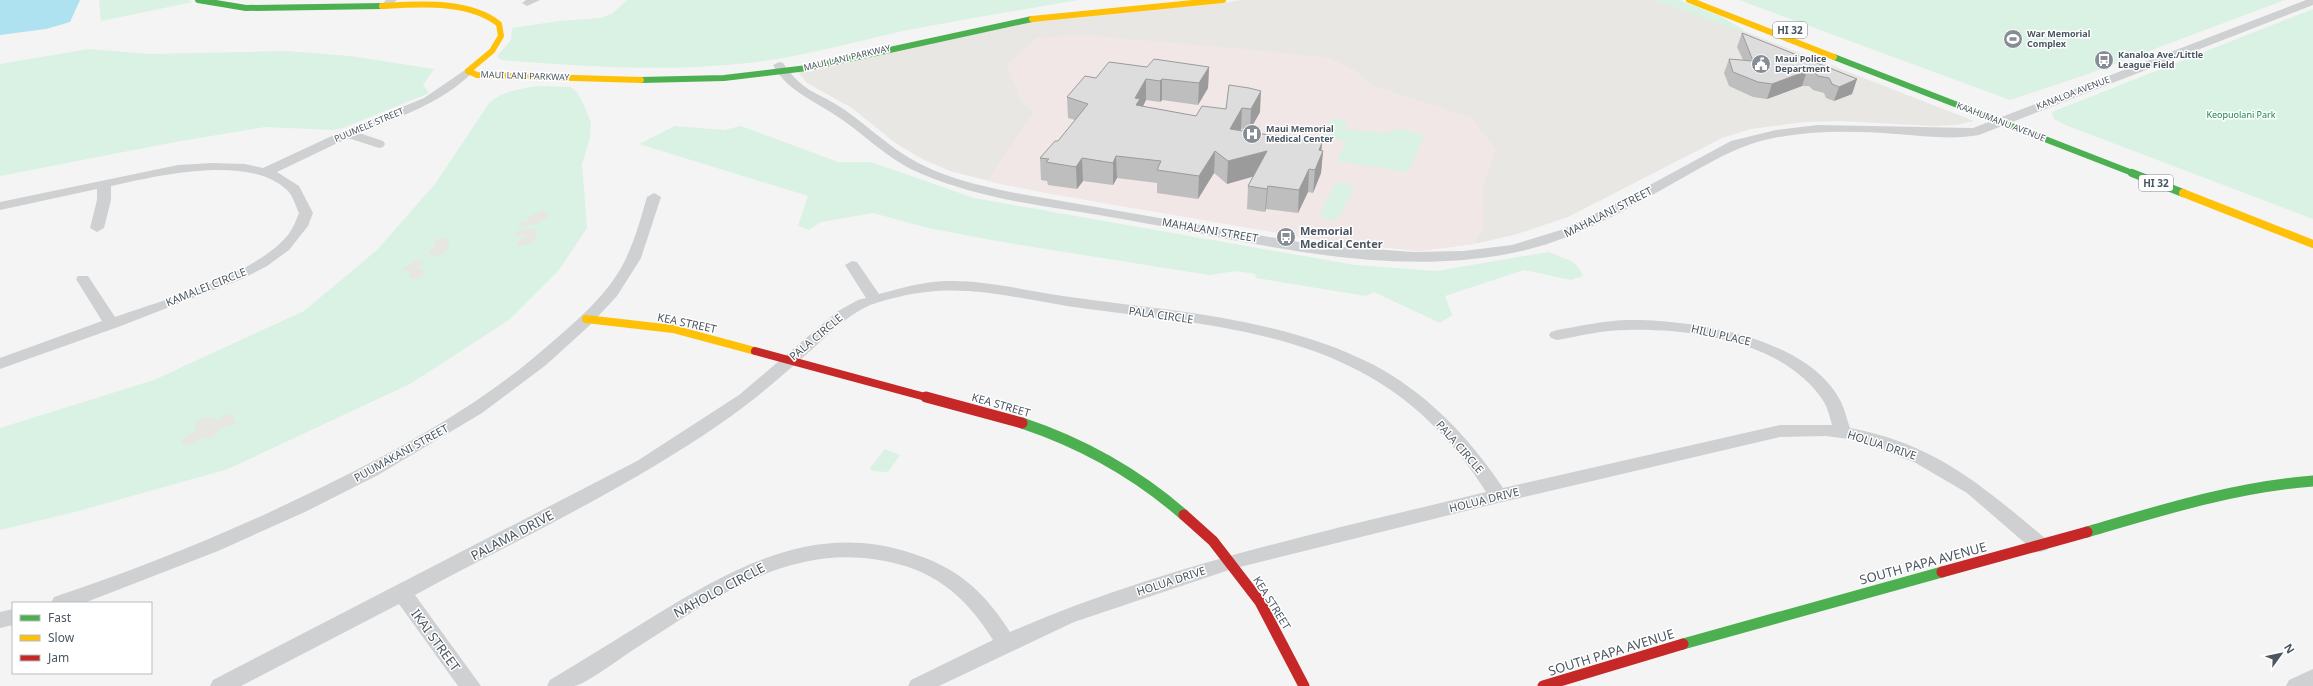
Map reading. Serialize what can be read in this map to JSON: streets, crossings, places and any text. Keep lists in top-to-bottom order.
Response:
{
  "streets": {
    "main road": [
      "HI 32",
      "MAUI LANI PARKWAY",
      "KAAHUMANU AVENUE",
      "KEA STREET",
      "SOUTH PAPA AVENUE"
    ],
    "street": [
      "KANALOA AVENUE",
      "PUUMELE STREET",
      "MAHALANI STREET",
      "KAMALEI CIRCLE",
      "PALA CIRCLE",
      "HILU PLACE",
      "HOLUA DRIVE",
      "PUUMAKANI STREET",
      "PALAMA DRIVE",
      "NAHOLO CIRCLE",
      "IKAI STREET"
    ]
  },
  "crossings": [
    ["MAUI LANI PARKWAY", "PUUMELE STREET"],
    ["MAUI LANI PARKWAY", "MAHALANI STREET"],
    ["KANALOA AVENUE", "KAAHUMANU AVENUE"],
    ["KANALOA AVENUE", "MAHALANI STREET"],
    ["KAAHUMANU AVENUE", "MAHALANI STREET"],
    ["PUUMELE STREET", "KAMALEI CIRCLE"],
    ["PALA CIRCLE", "KEA STREET"],
    ["PALA CIRCLE", "HOLUA DRIVE"],
    ["PALA CIRCLE", "PALAMA DRIVE"],
    ["KEA STREET", "HOLUA DRIVE"],
    ["KEA STREET", "PUUMAKANI STREET"],
    ["KEA STREET", "PALAMA DRIVE"],
    ["HILU PLACE", "HOLUA DRIVE"],
    ["HOLUA DRIVE", "SOUTH PAPA AVENUE"],
    ["HOLUA DRIVE", "NAHOLO CIRCLE"],
    ["PALAMA DRIVE", "IKAI STREET"]
  ],
  "parks": ["Keopuolani Park"],
  "places": {
    "sports": ["War Memorial Complex"],
    "bus stop": ["Kanaloa Ave./Little League Field", "Memorial Medical Center"],
    "public building": ["Maui Police Department"],
    "hospital": ["Maui Memorial Medical Center"]
  },
  "legend": ["Fast", "Slow", "Jam"],
  "north": "top right"
}
